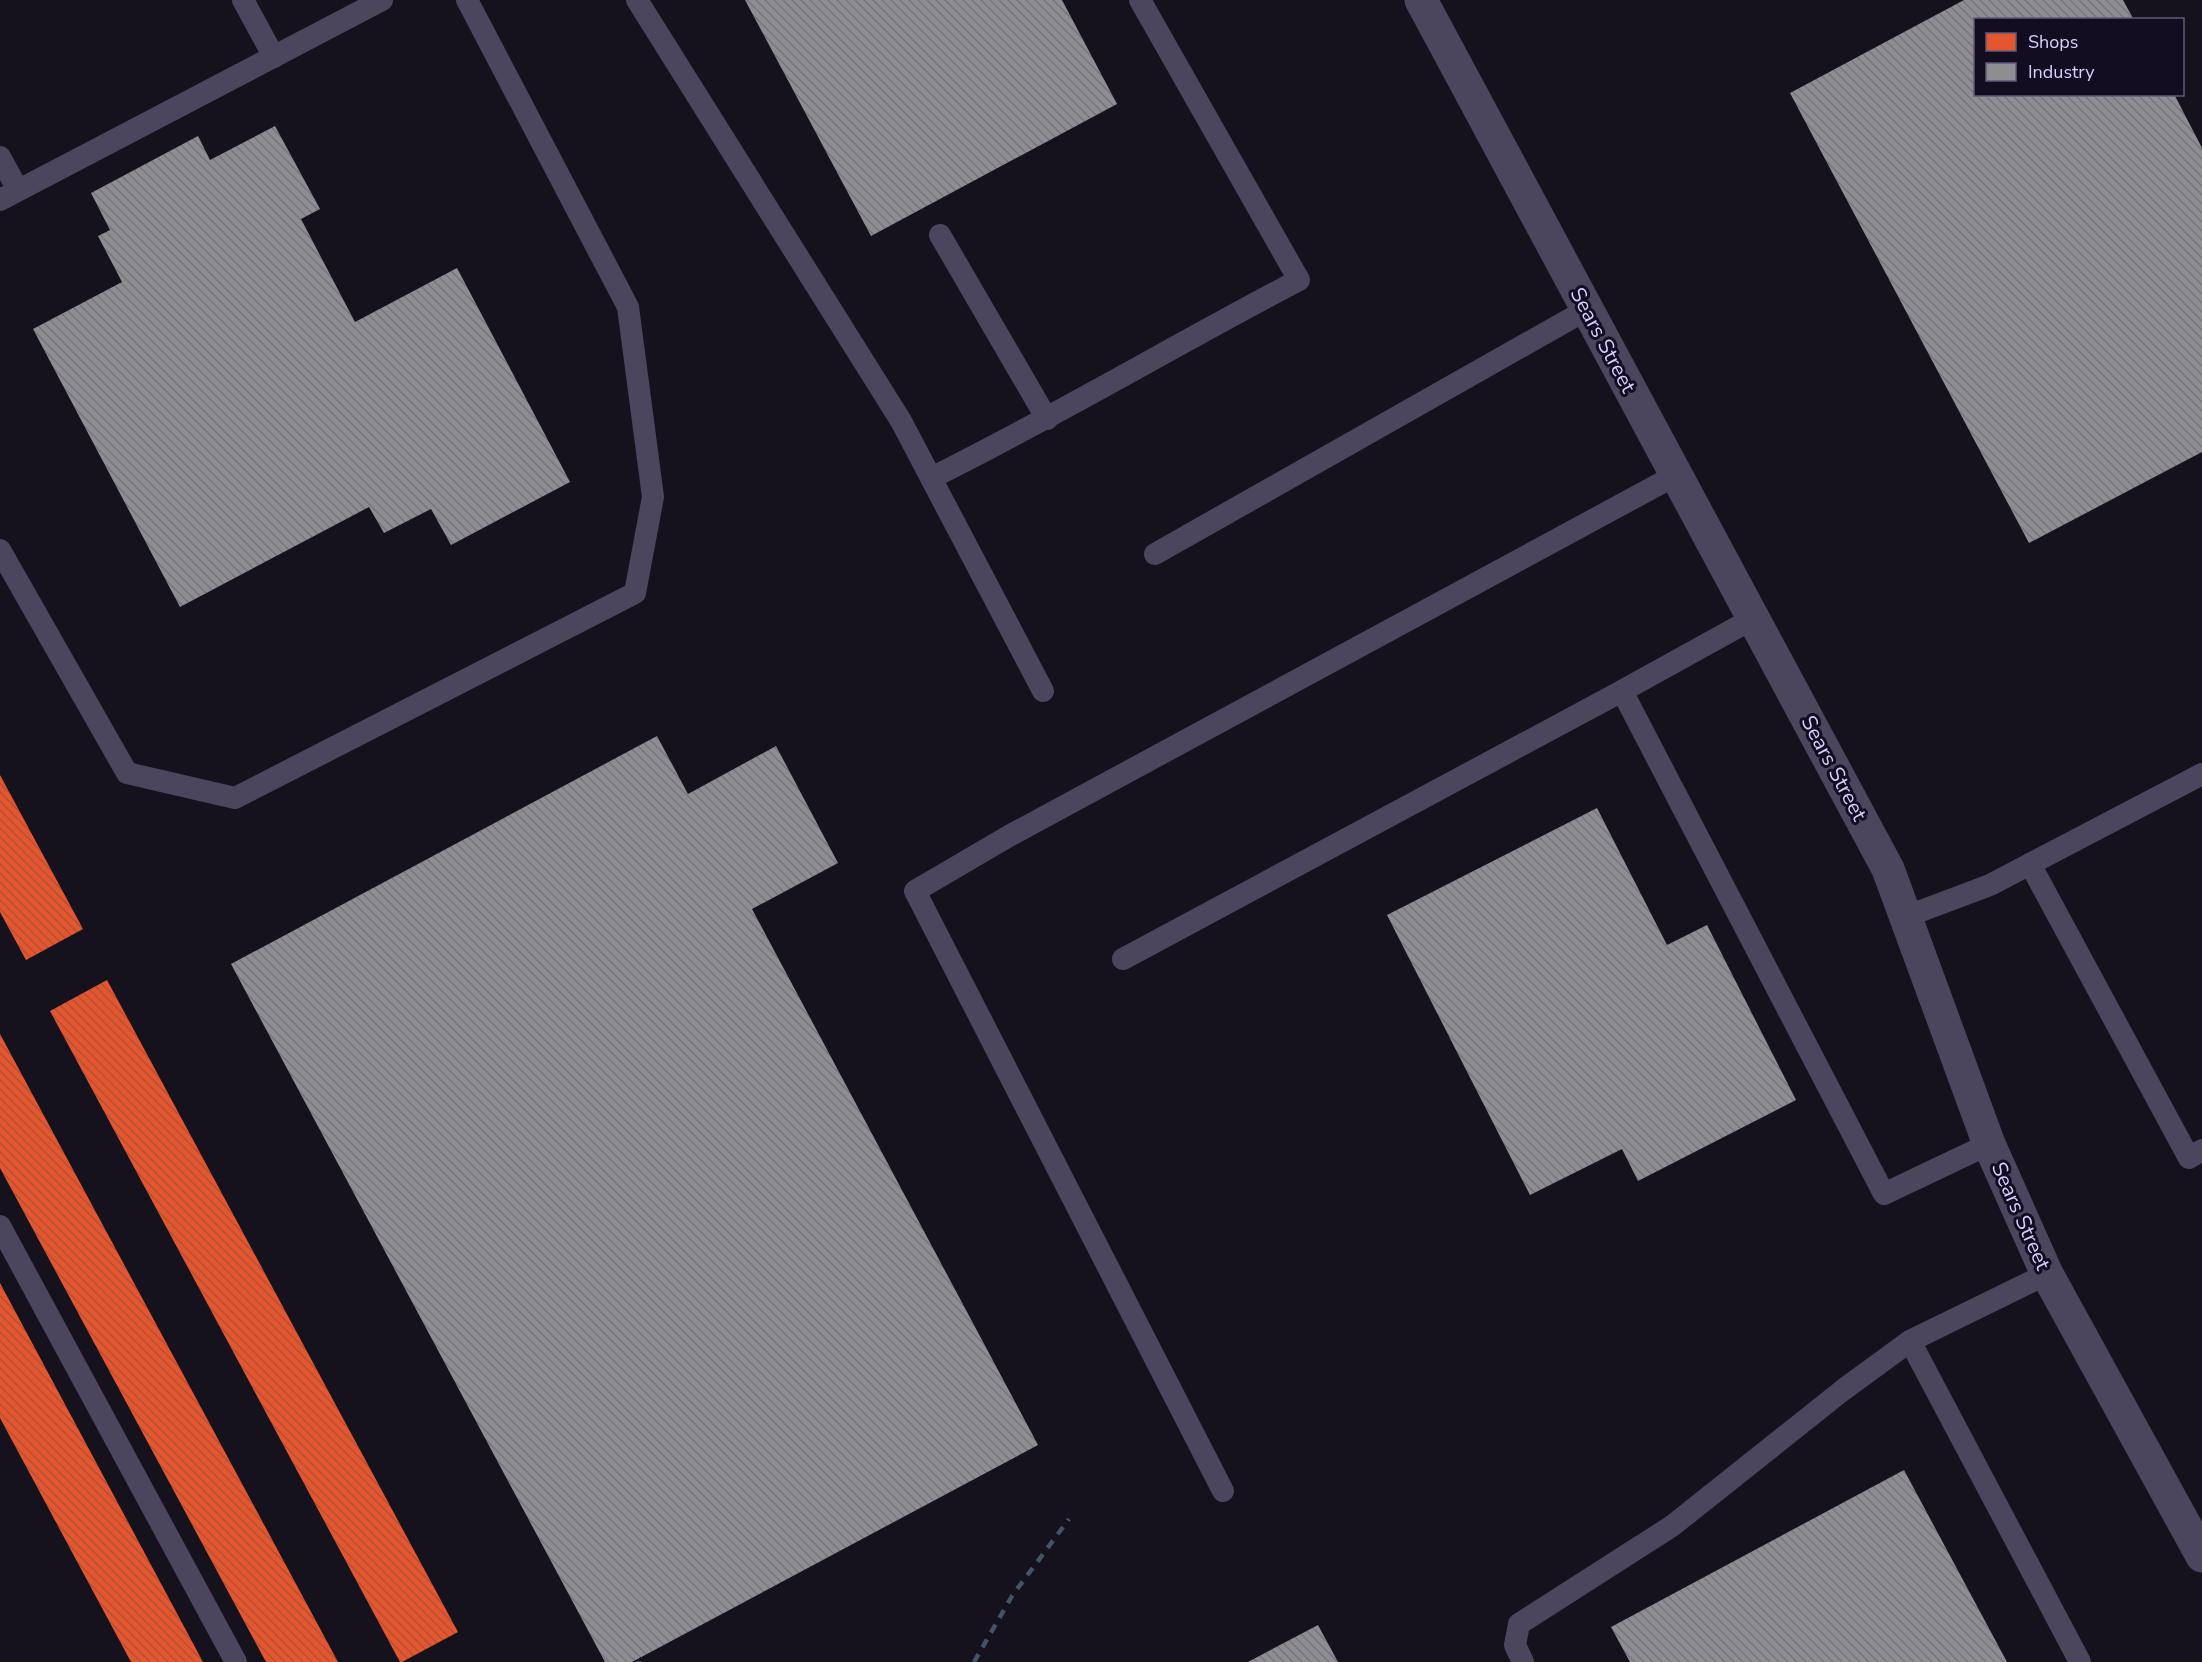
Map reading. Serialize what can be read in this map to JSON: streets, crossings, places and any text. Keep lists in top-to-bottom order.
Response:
{
  "streets": {
    "street": ["Sears Street"]
  },
  "legend": ["Shops", "Industry"]
}
